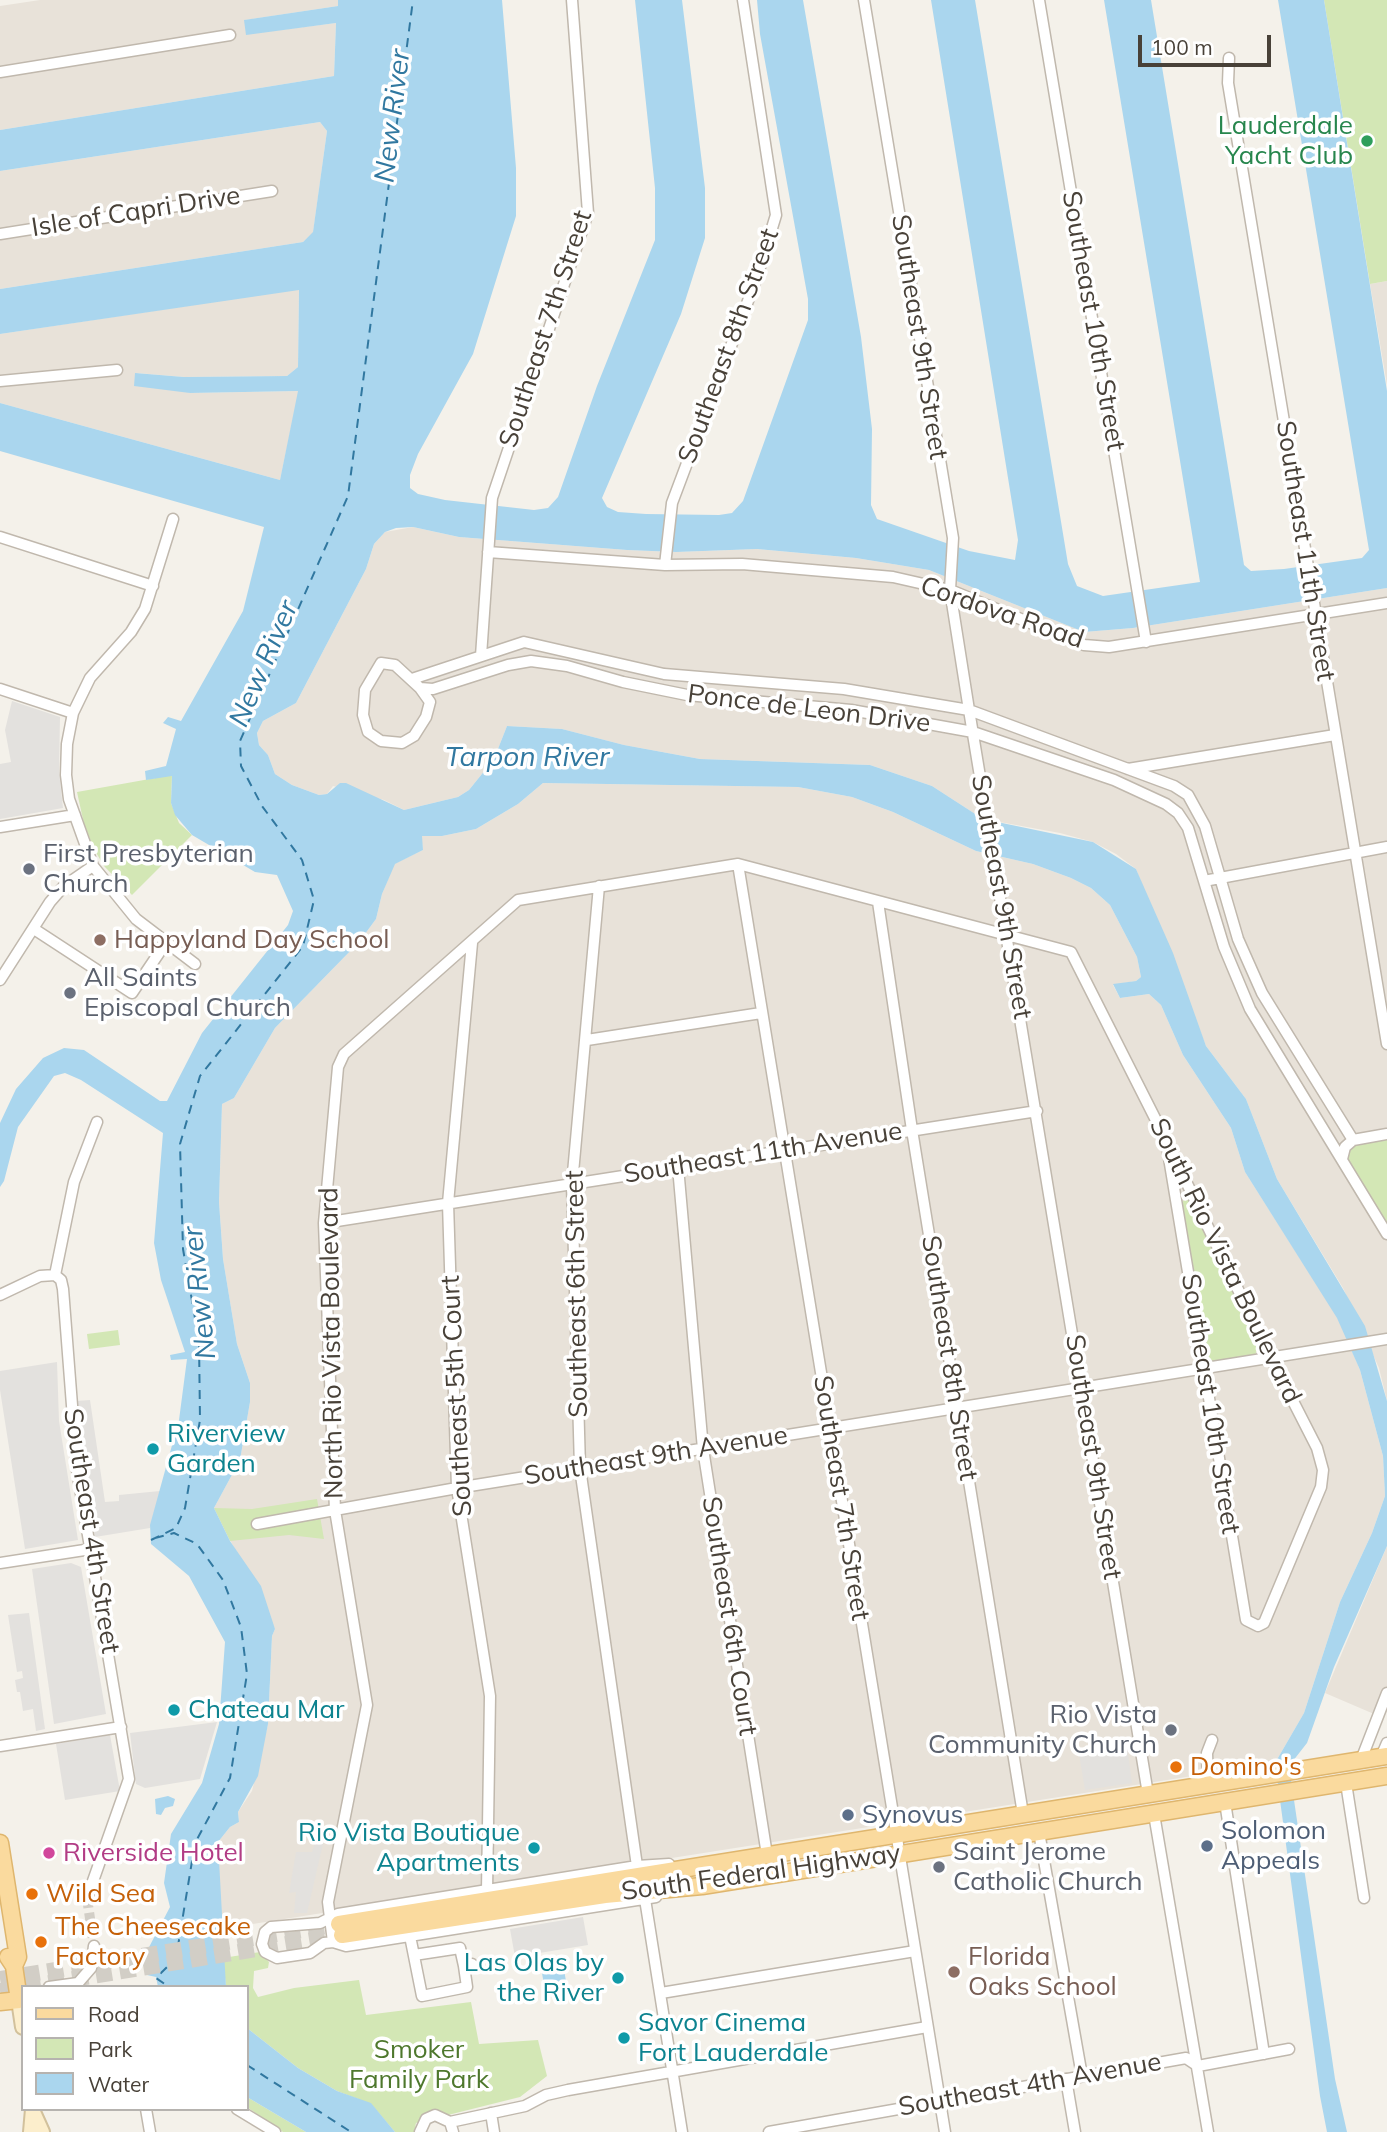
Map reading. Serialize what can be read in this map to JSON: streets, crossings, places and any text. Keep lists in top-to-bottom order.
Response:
{
  "streets": {
    "main road": ["South Federal Highway"],
    "street": [
      "Isle of Capri Drive",
      "Southeast 10th Street",
      "Southeast 7th Street",
      "Southeast 9th Street",
      "Southeast 8th Street",
      "Southeast 11th Street",
      "Cordova Road",
      "Ponce de Leon Drive",
      "Southeast 11th Avenue",
      "South Rio Vista Boulevard",
      "Southeast 6th Street",
      "North Rio Vista Boulevard",
      "Southeast 5th Court",
      "Southeast 9th Avenue",
      "Southeast 4th Street",
      "Southeast 6th Court",
      "Southeast 4th Avenue"
    ]
  },
  "crossings": [
    ["Southeast 10th Street", "Cordova Road"],
    ["Southeast 10th Street", "South Rio Vista Boulevard"],
    ["Southeast 10th Street", "Southeast 9th Avenue"],
    ["Southeast 7th Street", "Cordova Road"],
    ["Southeast 7th Street", "Ponce de Leon Drive"],
    ["Southeast 7th Street", "Southeast 11th Avenue"],
    ["Southeast 7th Street", "North Rio Vista Boulevard"],
    ["Southeast 7th Street", "Southeast 9th Avenue"],
    ["Southeast 7th Street", "South Federal Highway"],
    ["Southeast 7th Street", "Southeast 4th Avenue"],
    ["Southeast 9th Street", "Cordova Road"],
    ["Southeast 9th Street", "Ponce de Leon Drive"],
    ["Southeast 9th Street", "Southeast 11th Avenue"],
    ["Southeast 9th Street", "South Rio Vista Boulevard"],
    ["Southeast 9th Street", "North Rio Vista Boulevard"],
    ["Southeast 9th Street", "Southeast 9th Avenue"],
    ["Southeast 9th Street", "South Federal Highway"],
    ["Southeast 8th Street", "Cordova Road"],
    ["Southeast 8th Street", "Southeast 11th Avenue"],
    ["Southeast 8th Street", "North Rio Vista Boulevard"],
    ["Southeast 8th Street", "Southeast 9th Avenue"],
    ["Southeast 8th Street", "South Federal Highway"],
    ["Southeast 11th Street", "Cordova Road"],
    ["Southeast 11th Avenue", "Southeast 6th Street"],
    ["Southeast 11th Avenue", "North Rio Vista Boulevard"],
    ["Southeast 11th Avenue", "Southeast 5th Court"],
    ["Southeast 11th Avenue", "Southeast 6th Court"],
    ["South Rio Vista Boulevard", "North Rio Vista Boulevard"],
    ["South Rio Vista Boulevard", "Southeast 9th Avenue"],
    ["Southeast 6th Street", "North Rio Vista Boulevard"],
    ["Southeast 6th Street", "Southeast 9th Avenue"],
    ["North Rio Vista Boulevard", "Southeast 5th Court"],
    ["North Rio Vista Boulevard", "Southeast 9th Avenue"],
    ["North Rio Vista Boulevard", "South Federal Highway"],
    ["Southeast 5th Court", "Southeast 9th Avenue"],
    ["Southeast 9th Avenue", "Southeast 6th Court"],
    ["Southeast 6th Court", "South Federal Highway"]
  ],
  "water": ["New River", "Tarpon River"],
  "parks": ["Smoker Family Park"],
  "places": [
    "Lauderdale Yacht Club",
    "First Presbyterian Church",
    "Happyland Day School",
    "All Saints Episcopal Church",
    "Riverview Garden",
    "Chateau Mar",
    "Rio Vista Community Church",
    "Domino's",
    "Synovus",
    "Solomon Appeals",
    "Rio Vista Boutique Apartments",
    "Riverside Hotel",
    "Saint Jerome Catholic Church",
    "Wild Sea",
    "The Cheesecake Factory",
    "Florida Oaks School",
    "Las Olas by the River",
    "Savor Cinema Fort Lauderdale"
  ],
  "legend": ["Road", "Park", "Water"],
  "scale_bar": "100 m"
}
